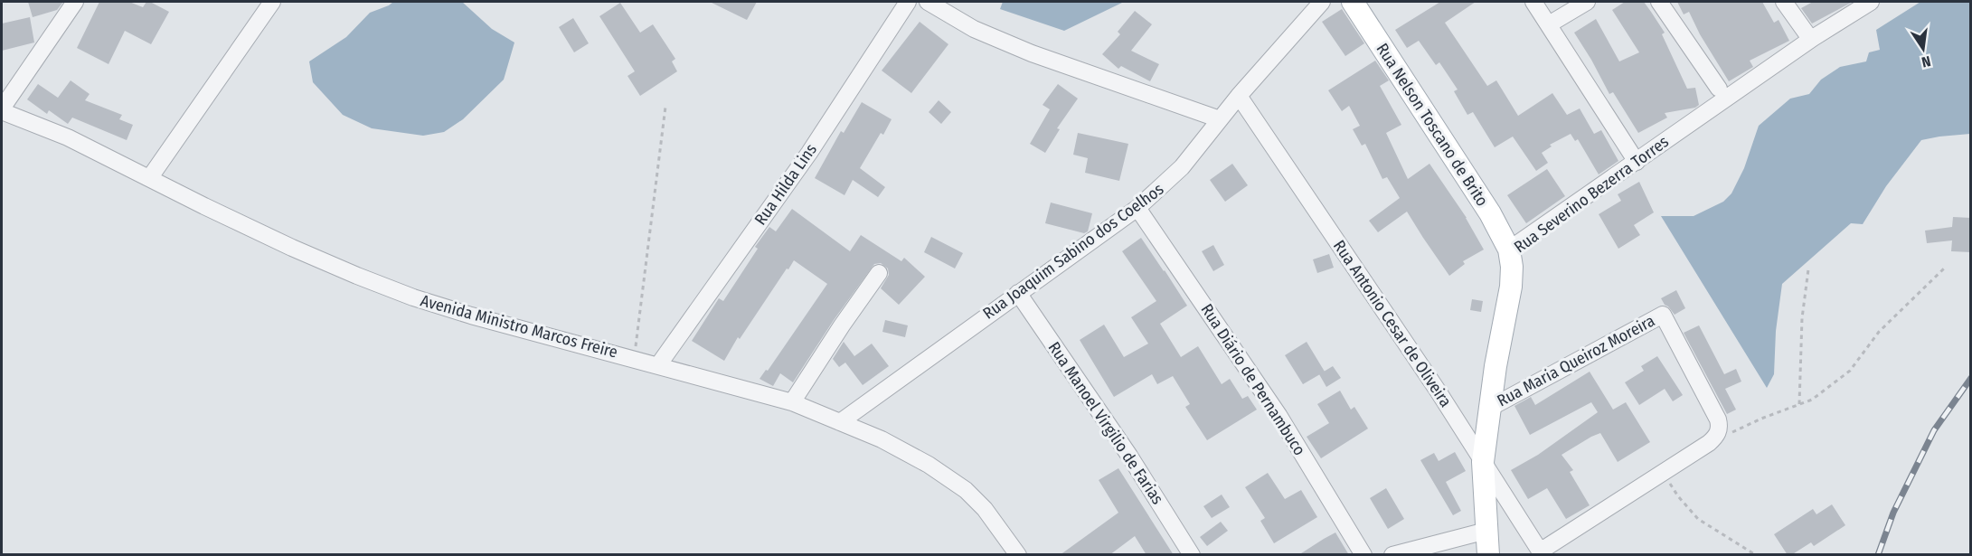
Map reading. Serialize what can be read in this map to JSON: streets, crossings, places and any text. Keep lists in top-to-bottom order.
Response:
{
  "streets": {
    "main road": ["Rua Nelson Toscano de Brito", "Rua Severino Bezerra Torres"],
    "street": [
      "Rua Hilda Lins",
      "Rua Joaquim Sabino dos Coelhos",
      "Rua Antonio Cesar de Oliveira",
      "Avenida Ministro Marcos Freire",
      "Rua Maria Queiroz Moreira",
      "Rua Diário de Pernambuco",
      "Rua Manoel Virgilio de Farias"
    ]
  },
  "crossings": [
    ["Rua Nelson Toscano de Brito", "Rua Severino Bezerra Torres"],
    ["Rua Hilda Lins", "Avenida Ministro Marcos Freire"],
    ["Rua Severino Bezerra Torres", "Rua Antonio Cesar de Oliveira"],
    ["Rua Severino Bezerra Torres", "Rua Maria Queiroz Moreira"],
    ["Rua Joaquim Sabino dos Coelhos", "Rua Antonio Cesar de Oliveira"],
    ["Rua Joaquim Sabino dos Coelhos", "Avenida Ministro Marcos Freire"],
    ["Rua Joaquim Sabino dos Coelhos", "Rua Diário de Pernambuco"],
    ["Rua Joaquim Sabino dos Coelhos", "Rua Manoel Virgilio de Farias"]
  ],
  "north": "bottom"
}
